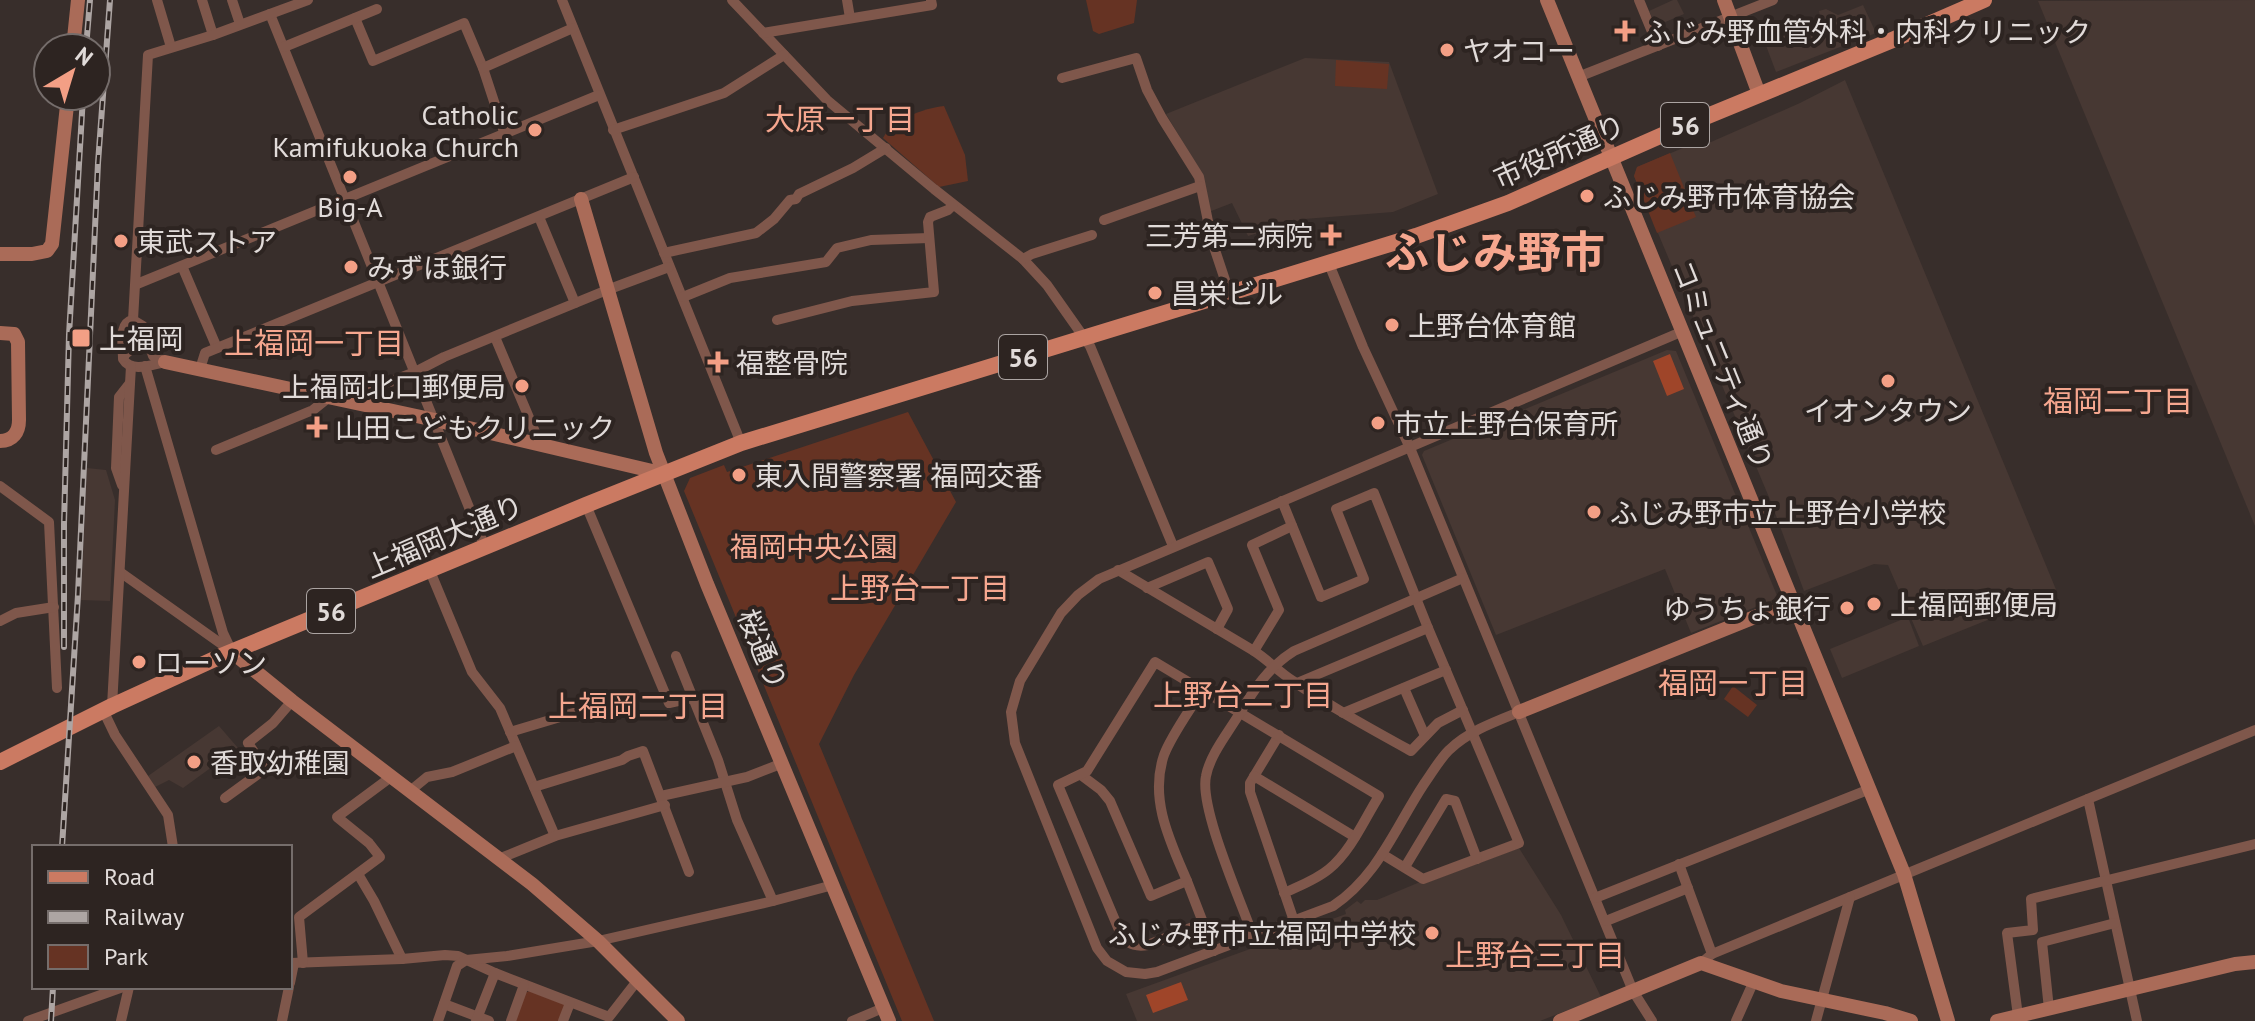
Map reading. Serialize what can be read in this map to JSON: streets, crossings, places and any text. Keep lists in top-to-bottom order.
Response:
{
  "streets": {
    "main road": ["56", "市役所通り", "上福岡大通り"],
    "street": ["コミュニティ通り", "桜通り"]
  },
  "crossings": [
    ["56", "市役所通り"],
    ["56", "上福岡大通り"],
    ["56", "桜通り"],
    ["市役所通り", "コミュニティ通り"],
    ["上福岡大通り", "桜通り"]
  ],
  "districts": [
    "大原一丁目",
    "ふじみ野市",
    "上福岡一丁目",
    "福岡二丁目",
    "上野台一丁目",
    "福岡一丁目",
    "上野台二丁目",
    "上福岡二丁目",
    "上野台三丁目"
  ],
  "parks": ["福岡中央公園"],
  "places": {
    "health": [
      "ふじみ野血管外科・内科クリニック",
      "三芳第二病院",
      "福整骨院",
      "山田こどもクリニック"
    ],
    "other": [
      "ヤオコー",
      "Catholic Kamifukuoka Church",
      "Big-A",
      "ふじみ野市体育協会",
      "東武ストア",
      "みずほ銀行",
      "昌栄ビル",
      "上野台体育館",
      "イオンタウン",
      "上福岡北口郵便局",
      "市立上野台保育所",
      "東入間警察署 福岡交番",
      "ふじみ野市立上野台小学校",
      "上福岡郵便局",
      "ゆうちょ銀行",
      "ローソン",
      "香取幼稚園",
      "ふじみ野市立福岡中学校"
    ],
    "transit": ["上福岡"]
  },
  "legend": ["Road", "Railway", "Park"],
  "north": "top right"
}
